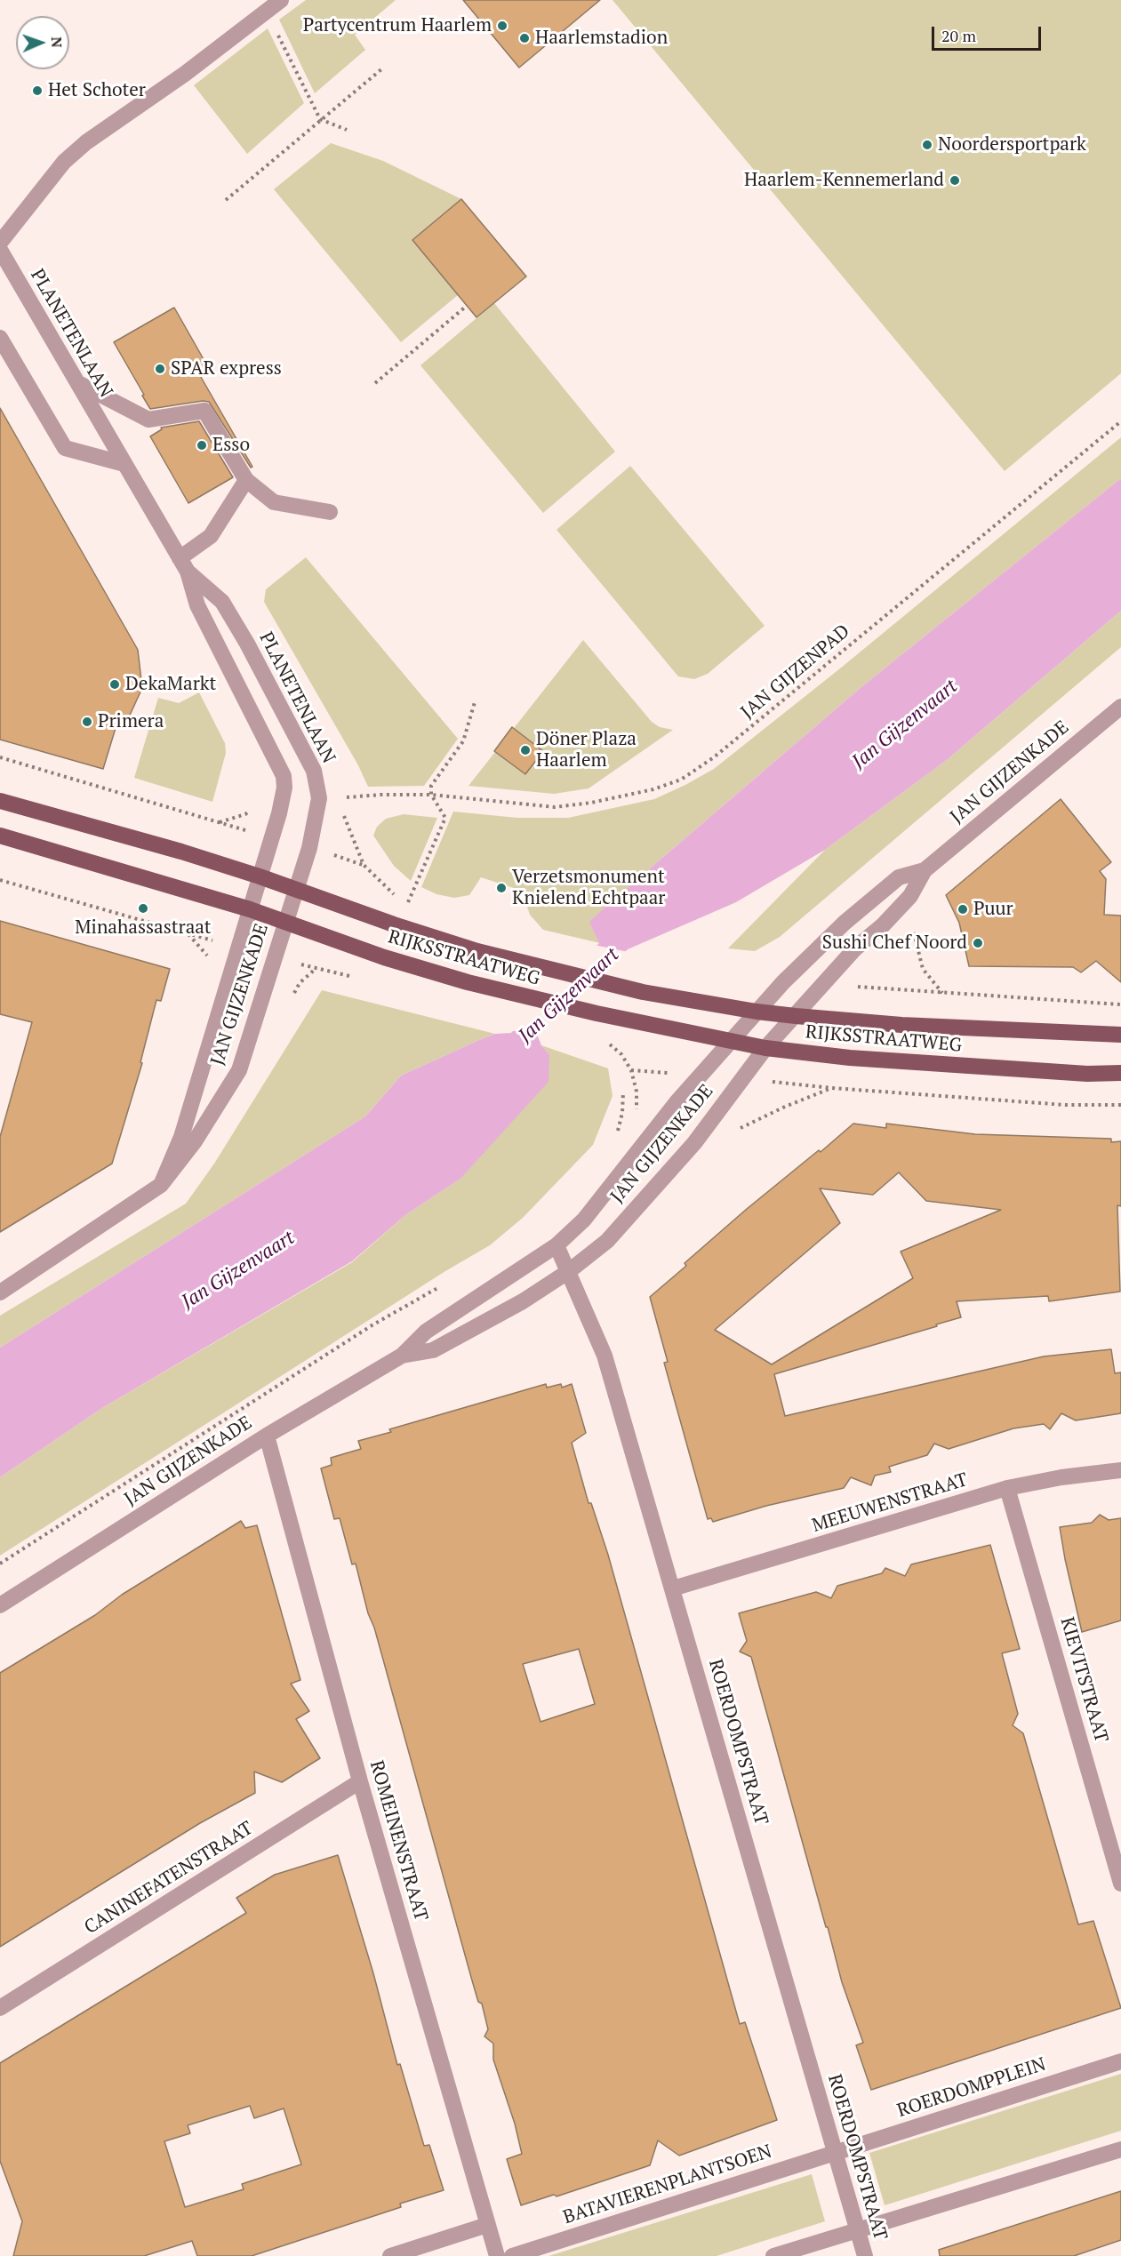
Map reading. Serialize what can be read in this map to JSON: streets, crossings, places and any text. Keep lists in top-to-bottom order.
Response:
{
  "streets": {
    "main road": ["RIJKSSTRAATWEG"],
    "street": [
      "PLANETENLAAN",
      "JAN GIJZENKADE",
      "MEEUWENSTRAAT",
      "KIEVITSTRAAT",
      "ROERDOMPSTRAAT",
      "ROMEINENSTRAAT",
      "CANINEFATENSTRAAT",
      "ROERDOMPPLEIN",
      "BATAVIERENPLANTSOEN"
    ],
    "path": ["JAN GIJZENPAD"]
  },
  "crossings": [
    ["PLANETENLAAN", "JAN GIJZENKADE"],
    ["PLANETENLAAN", "RIJKSSTRAATWEG"],
    ["JAN GIJZENKADE", "RIJKSSTRAATWEG"],
    ["JAN GIJZENKADE", "ROERDOMPSTRAAT"],
    ["JAN GIJZENKADE", "ROMEINENSTRAAT"],
    ["MEEUWENSTRAAT", "KIEVITSTRAAT"],
    ["MEEUWENSTRAAT", "ROERDOMPSTRAAT"],
    ["ROERDOMPSTRAAT", "ROERDOMPPLEIN"],
    ["ROERDOMPSTRAAT", "BATAVIERENPLANTSOEN"],
    ["ROMEINENSTRAAT", "CANINEFATENSTRAAT"],
    ["ROERDOMPPLEIN", "BATAVIERENPLANTSOEN"]
  ],
  "water": ["Jan Gijzenvaart"],
  "places": [
    "Partycentrum Haarlem",
    "Haarlemstadion",
    "Het Schoter",
    "Noordersportpark",
    "Haarlem-Kennemerland",
    "SPAR express",
    "Esso",
    "DekaMarkt",
    "Primera",
    "Döner Plaza Haarlem",
    "Verzetsmonument Knielend Echtpaar",
    "Minahassastraat",
    "Puur",
    "Sushi Chef Noord"
  ],
  "scale_bar": "20 m",
  "north": "right"
}
